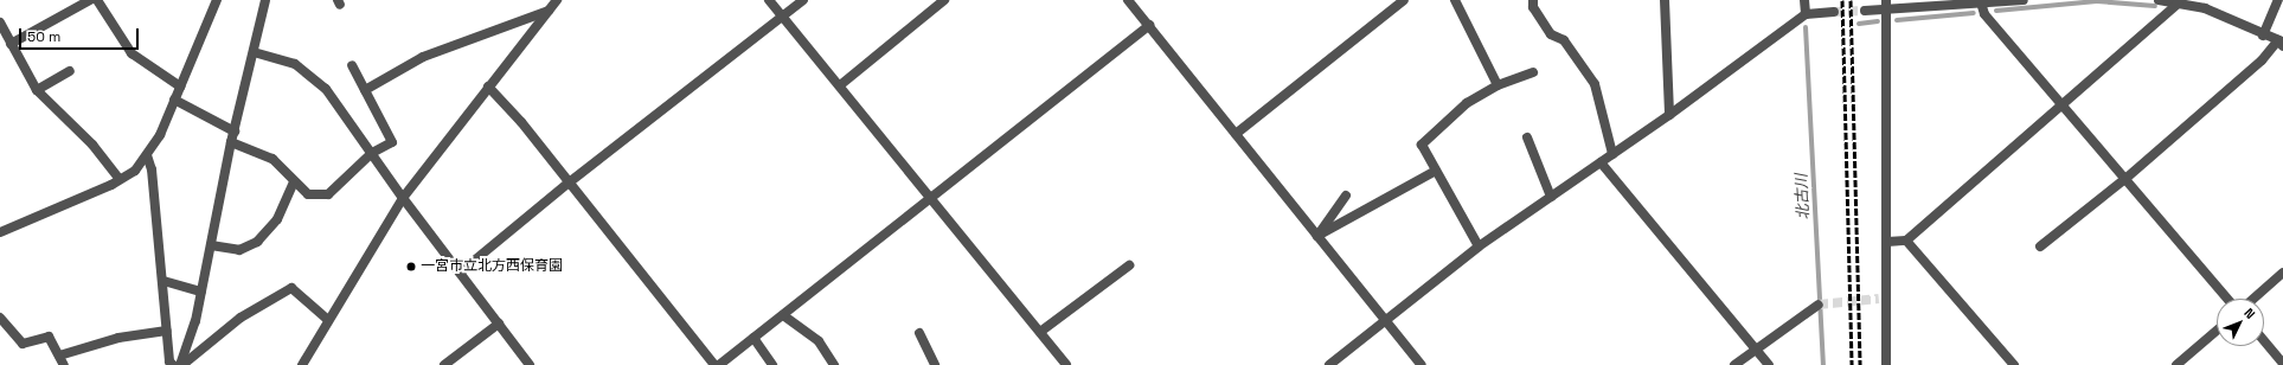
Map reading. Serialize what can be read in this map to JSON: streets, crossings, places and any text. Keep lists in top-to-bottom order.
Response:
{
  "water": ["北古川"],
  "places": ["一宮市立北方西保育園"],
  "scale_bar": "50 m",
  "north": "top right"
}
